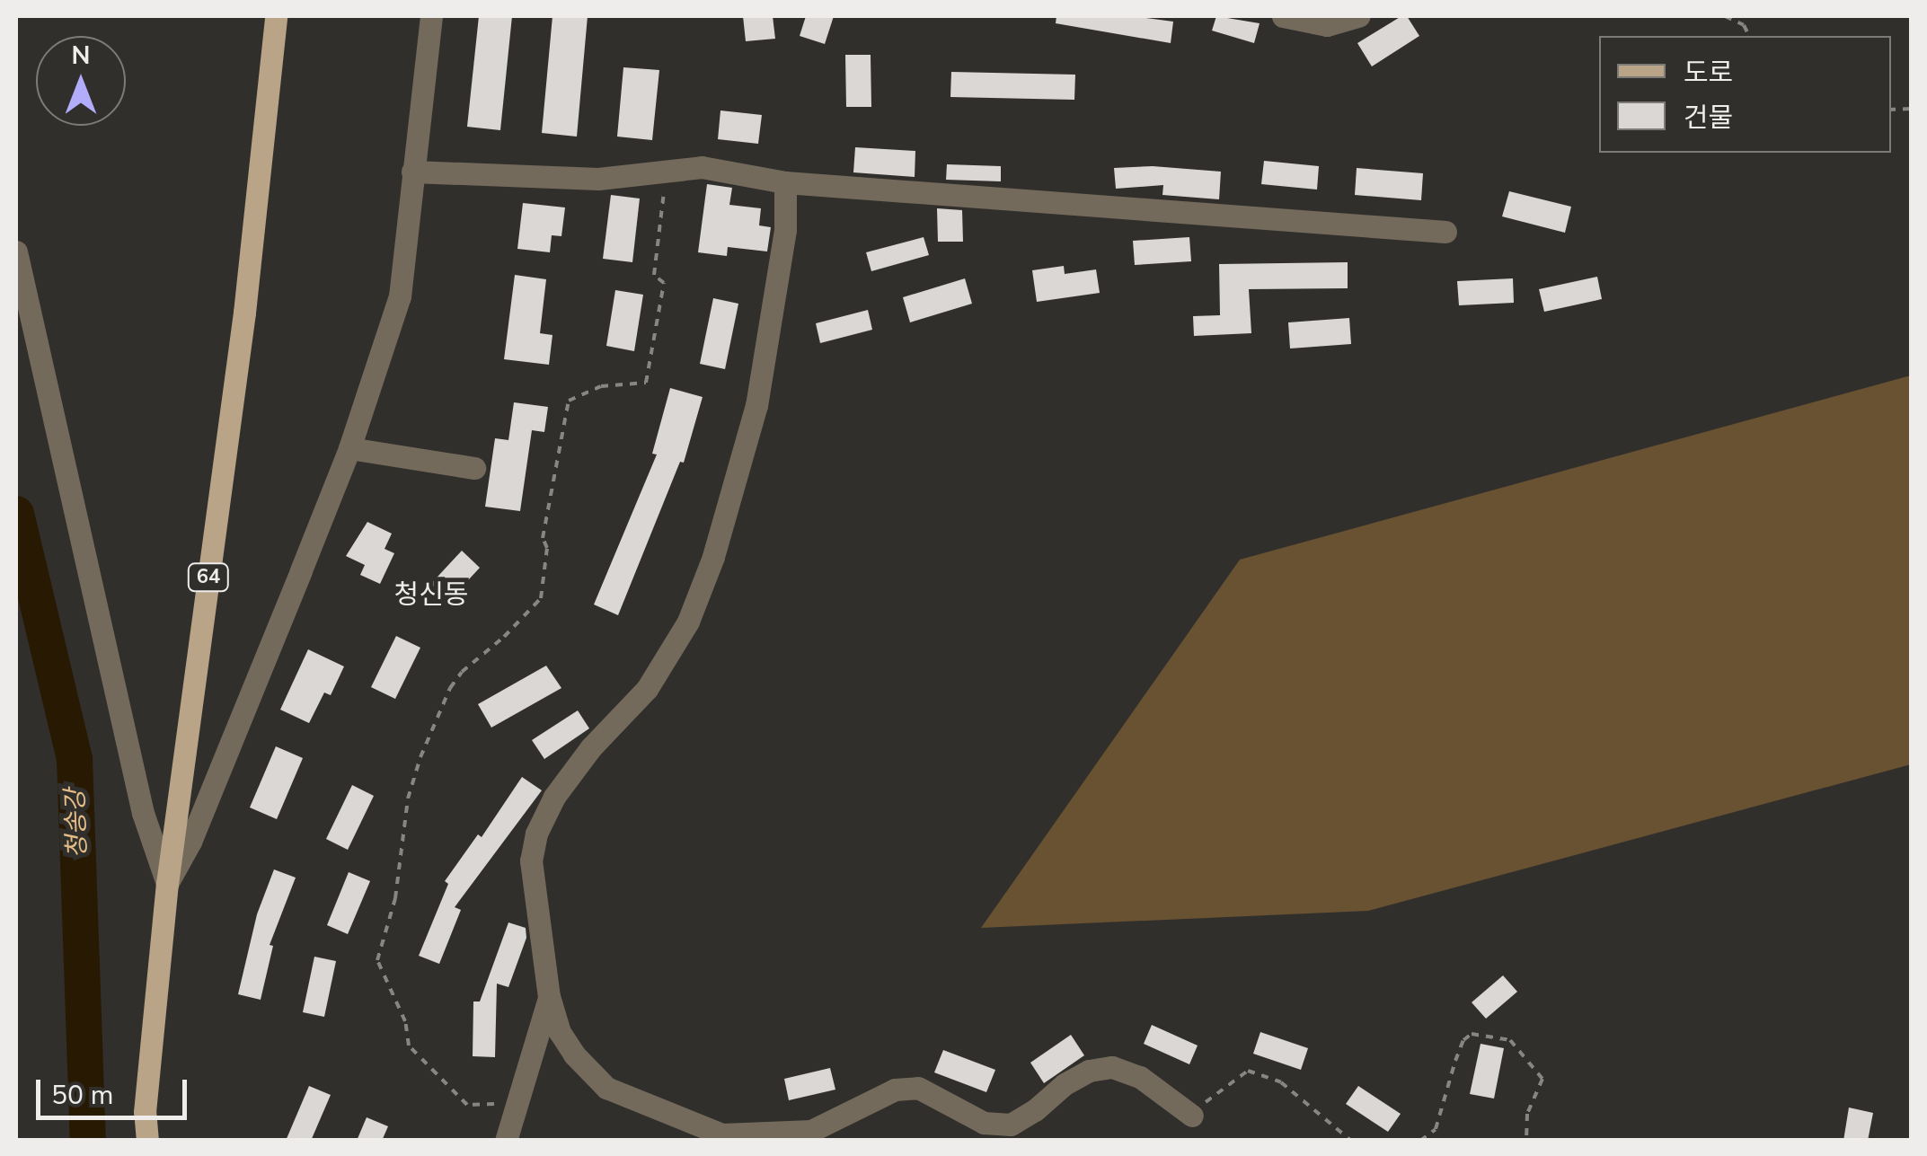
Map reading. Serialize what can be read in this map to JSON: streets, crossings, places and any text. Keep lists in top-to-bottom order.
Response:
{
  "streets": {
    "main road": ["64"]
  },
  "districts": ["청신동"],
  "water": ["청송강"],
  "legend": ["도로", "건물"],
  "scale_bar": "50 m",
  "north": "top"
}
